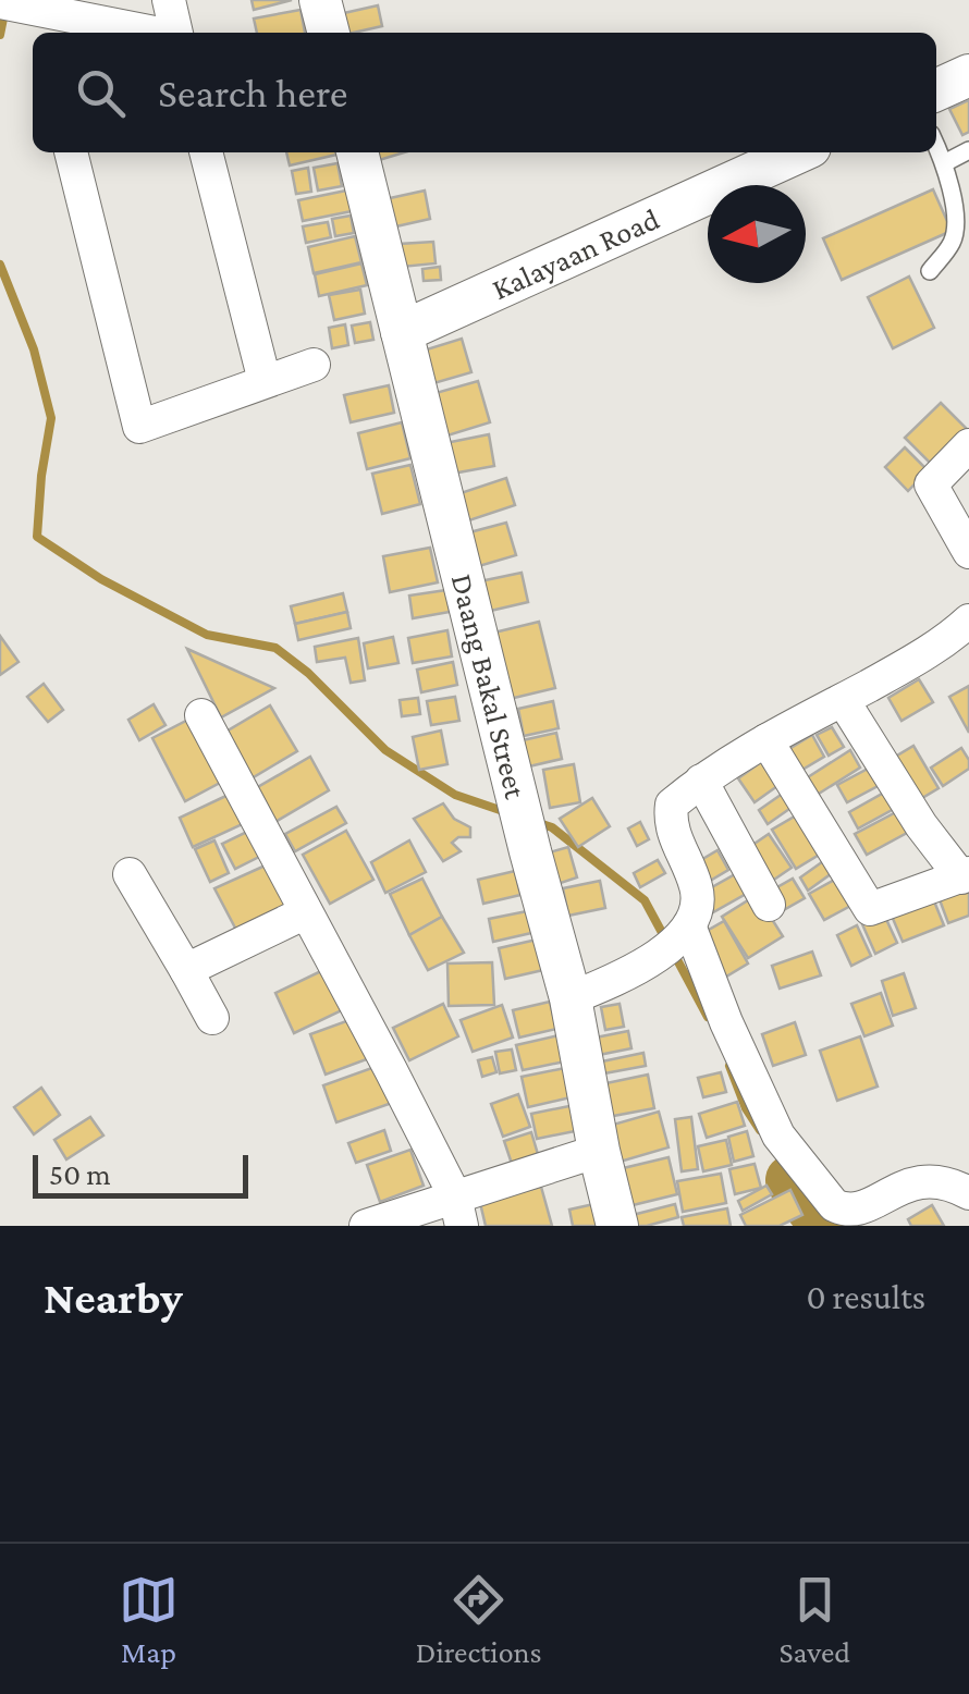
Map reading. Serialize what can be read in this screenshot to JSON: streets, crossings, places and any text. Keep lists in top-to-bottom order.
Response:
{
  "streets": {
    "street": ["Kalayaan Road", "Daang Bakal Street"]
  },
  "crossings": [
    ["Kalayaan Road", "Daang Bakal Street"]
  ],
  "scale_bar": "50 m",
  "north": "left",
  "page": {
    "search": "Search here",
    "scale": "50 m",
    "heading": ["Nearby", "0 results"],
    "nav": ["Map", "Directions", "Saved"]
  }
}
